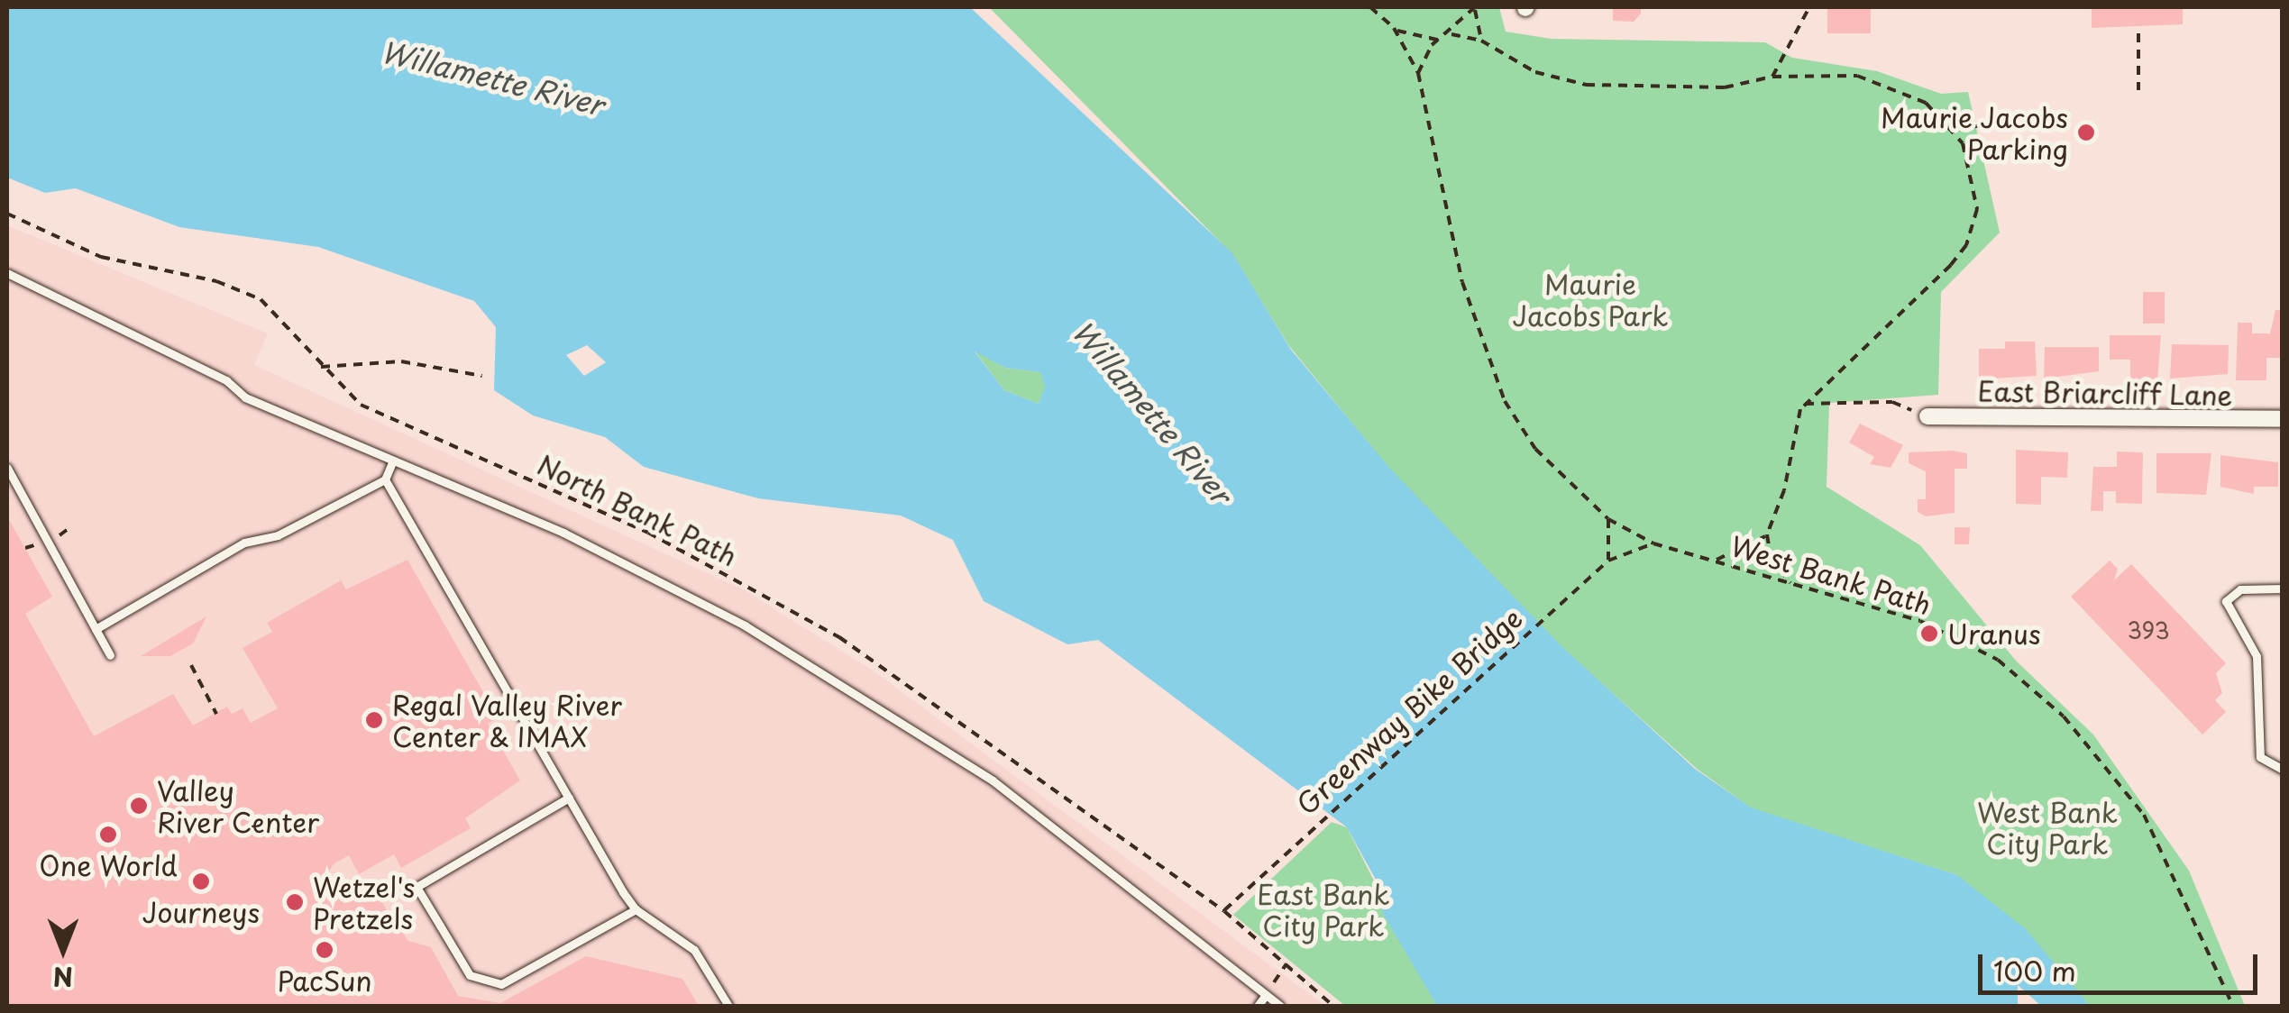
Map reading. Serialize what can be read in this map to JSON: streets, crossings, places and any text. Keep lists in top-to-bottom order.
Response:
{
  "streets": {
    "street": ["East Briarcliff Lane"],
    "path": ["North Bank Path", "West Bank Path", "Greenway Bike Bridge"]
  },
  "crossings": [
    ["North Bank Path", "Greenway Bike Bridge"]
  ],
  "water": ["Willamette River"],
  "parks": ["Maurie Jacobs Park", "West Bank City Park", "East Bank City Park"],
  "places": [
    "Maurie Jacobs Parking",
    "Uranus",
    "Regal Valley River Center & IMAX",
    "Valley River Center",
    "One World",
    "Journeys",
    "Wetzel's Pretzels",
    "PacSun"
  ],
  "house_numbers": ["393"],
  "scale_bar": "100 m",
  "north": "bottom"
}
